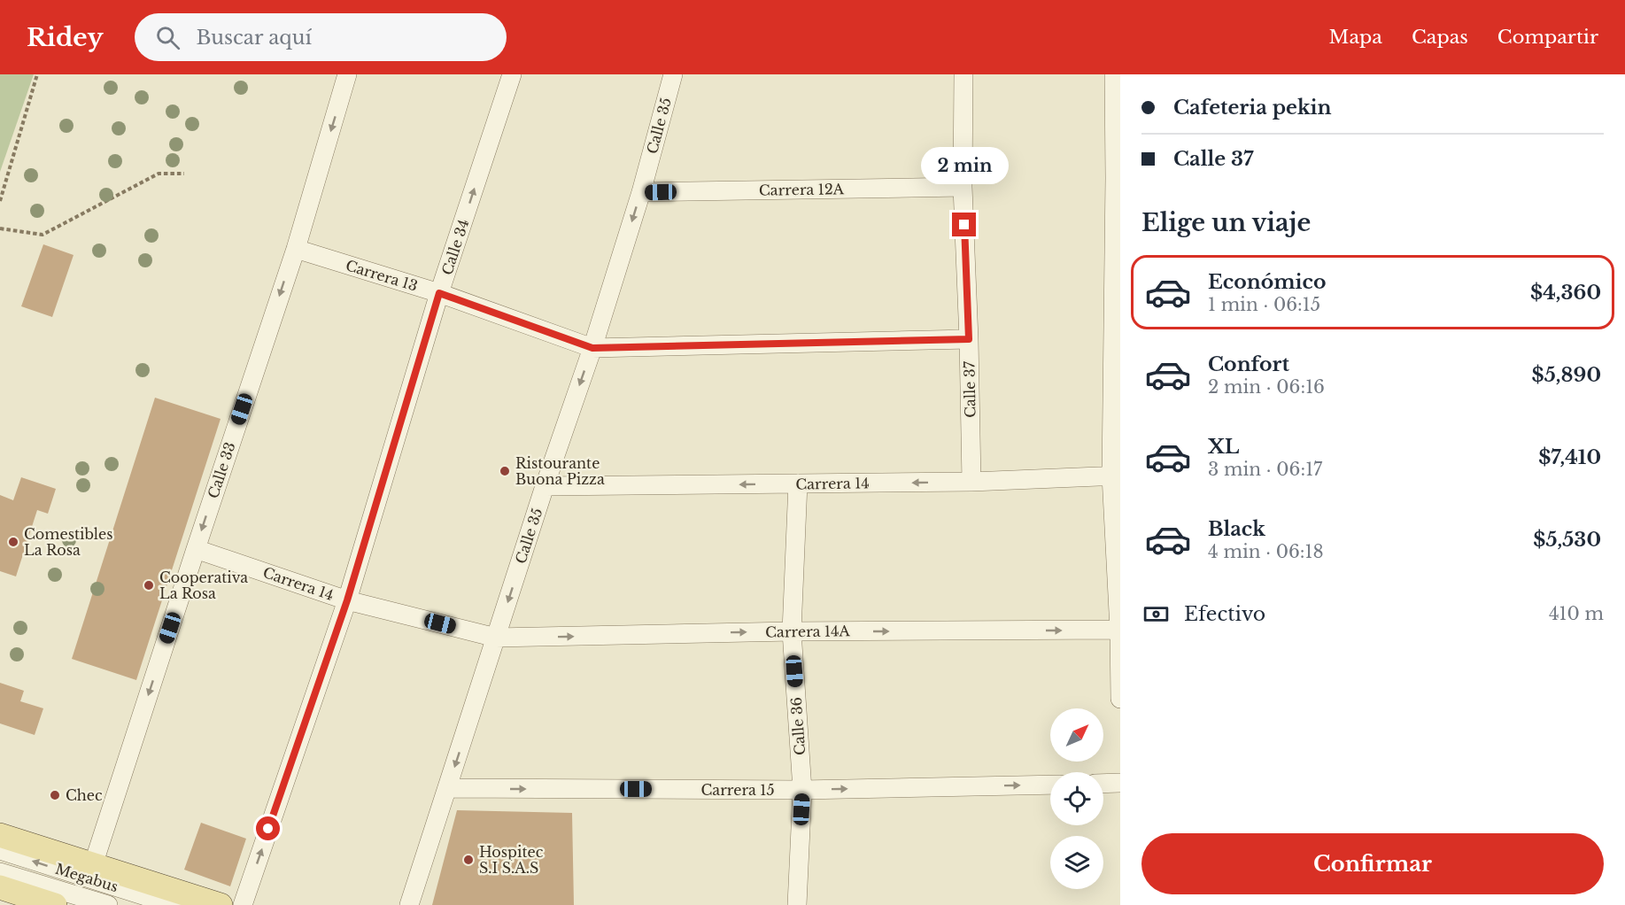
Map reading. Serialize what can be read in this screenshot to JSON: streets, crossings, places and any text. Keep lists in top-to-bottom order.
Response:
{
  "streets": {
    "street": [
      "Calle 35",
      "Carrera 12A",
      "Calle 34",
      "Carrera 13",
      "Calle 37",
      "Calle 33",
      "Carrera 14",
      "Carrera 14A",
      "Calle 36",
      "Carrera 15",
      "Megabus"
    ]
  },
  "crossings": [
    ["Calle 35", "Carrera 12A"],
    ["Calle 35", "Carrera 13"],
    ["Calle 35", "Carrera 14"],
    ["Calle 35", "Carrera 14A"],
    ["Calle 35", "Carrera 15"],
    ["Carrera 12A", "Calle 37"],
    ["Calle 34", "Carrera 13"],
    ["Calle 34", "Carrera 14"],
    ["Carrera 13", "Calle 37"],
    ["Carrera 13", "Calle 33"],
    ["Calle 37", "Carrera 14"],
    ["Calle 33", "Carrera 14"],
    ["Carrera 14", "Carrera 14A"],
    ["Carrera 14", "Calle 36"],
    ["Carrera 14A", "Calle 36"],
    ["Calle 36", "Carrera 15"]
  ],
  "one_way": [
    "Calle 35",
    "Calle 34",
    "Calle 33",
    "Carrera 14",
    "Carrera 14A",
    "Carrera 15"
  ],
  "places": [
    "Ristourante Buona Pizza",
    "Comestibles La Rosa",
    "Cooperativa La Rosa",
    "Chec",
    "Hospitec S.I S.A.S"
  ],
  "north": "top right",
  "page": {
    "header": "Ridey",
    "search": "Buscar aquí",
    "nav": ["Mapa", "Capas", "Compartir"],
    "banner": ["Cafeteria pekin", "Calle 37"],
    "bubble": "2 min",
    "heading": "Elige un viaje",
    "list": [
      {
        "name": "Económico",
        "note": "1 min · 06:15",
        "value": "$4,360"
      },
      {
        "name": "Confort",
        "note": "2 min · 06:16",
        "value": "$5,890"
      },
      {
        "name": "XL",
        "note": "3 min · 06:17",
        "value": "$7,410"
      },
      {
        "name": "Black",
        "note": "4 min · 06:18",
        "value": "$5,530"
      }
    ],
    "pay": ["Efectivo", "410 m"],
    "buttons": "Confirmar"
  }
}
